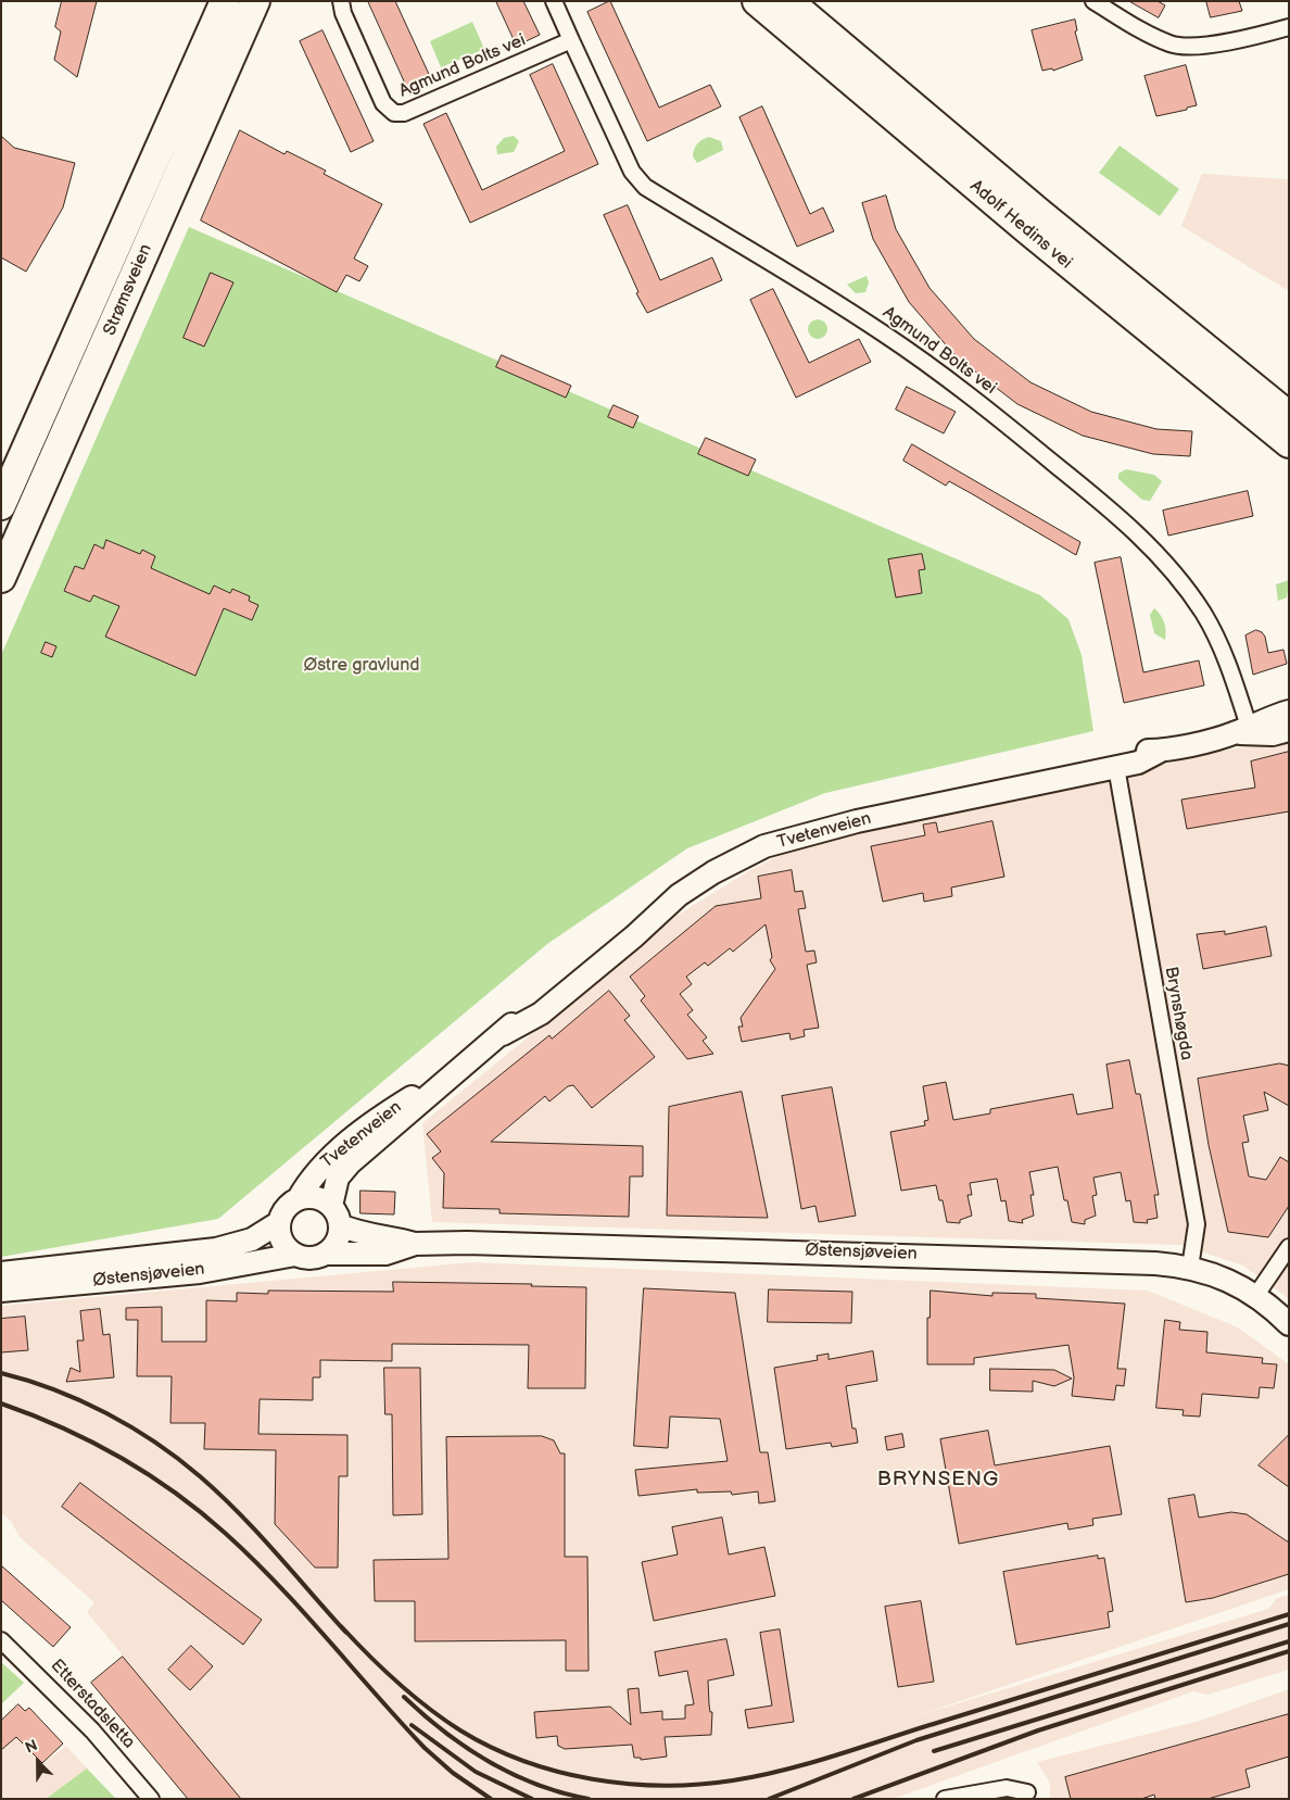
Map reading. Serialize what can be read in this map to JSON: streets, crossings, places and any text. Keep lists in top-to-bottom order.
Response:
{
  "streets": {
    "highway": ["Adolf Hedins vei", "Strømsveien"],
    "main road": ["Tvetenveien", "Østensjøveien"],
    "street": ["Agmund Bolts vei", "Brynshøgda", "Etterstadsletta"]
  },
  "crossings": [
    ["Agmund Bolts vei", "Tvetenveien"],
    ["Tvetenveien", "Brynshøgda"],
    ["Tvetenveien", "Østensjøveien"],
    ["Brynshøgda", "Østensjøveien"]
  ],
  "districts": ["BRYNSENG"],
  "parks": ["Østre gravlund"],
  "north": "top left"
}
